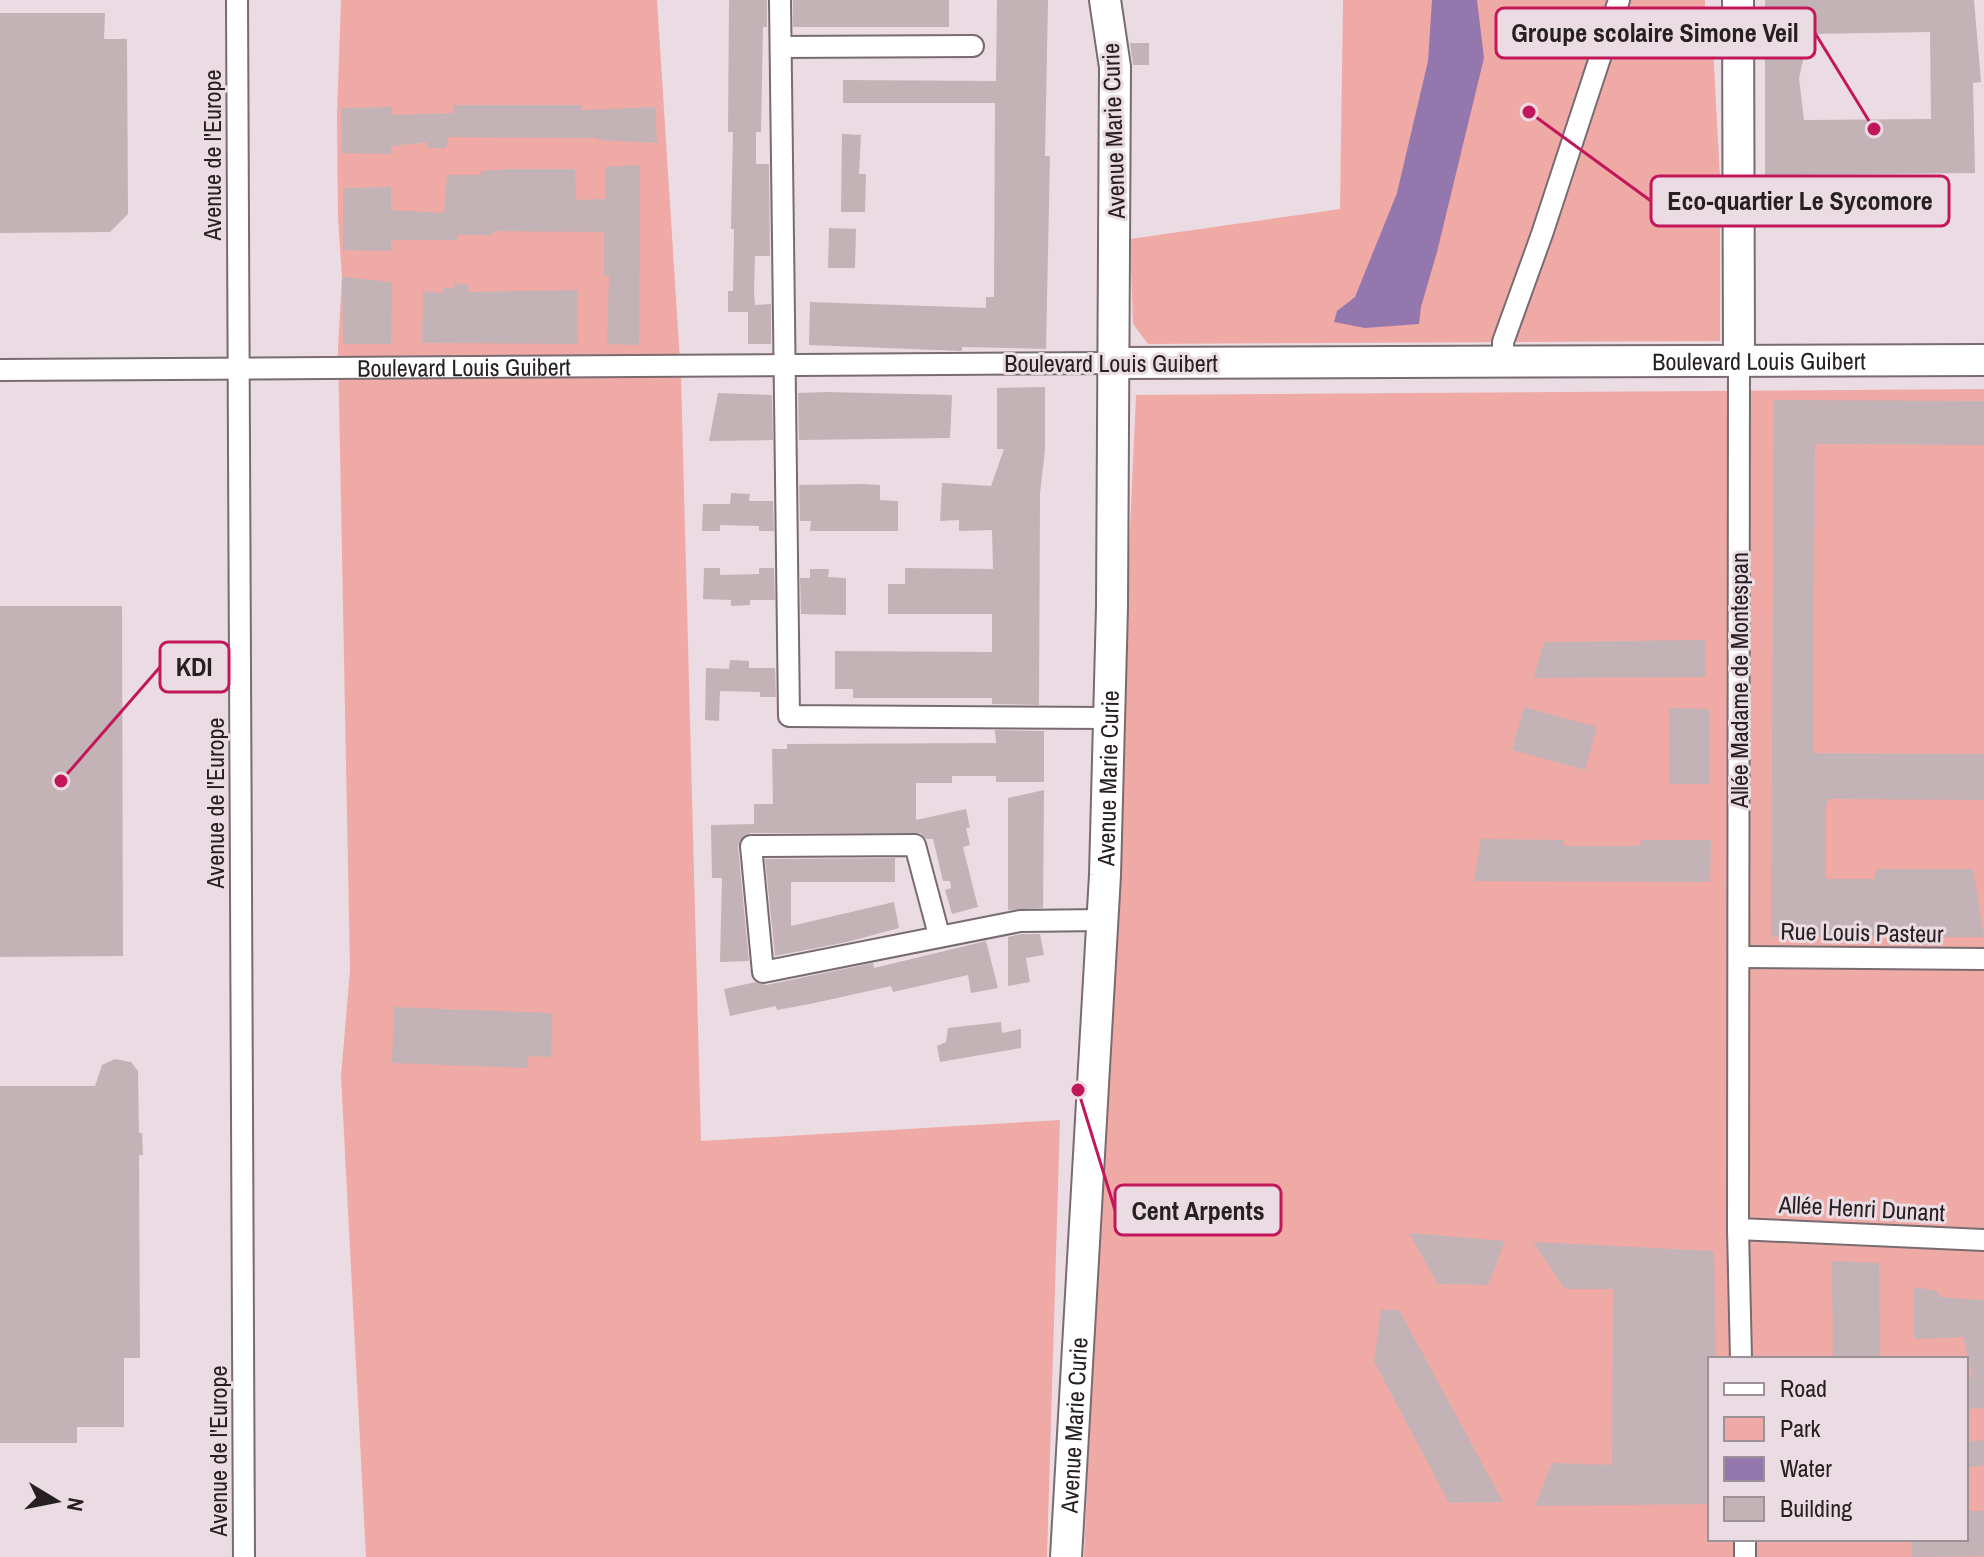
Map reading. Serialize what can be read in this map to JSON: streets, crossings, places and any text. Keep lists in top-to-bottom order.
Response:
{
  "streets": {
    "main road": ["Avenue Marie Curie", "Boulevard Louis Guibert", "Allée Madame de Montespan"],
    "street": ["Avenue de l'Europe", "Rue Louis Pasteur", "Allée Henri Dunant"]
  },
  "crossings": [
    ["Avenue Marie Curie", "Boulevard Louis Guibert"],
    ["Avenue de l'Europe", "Boulevard Louis Guibert"],
    ["Boulevard Louis Guibert", "Allée Madame de Montespan"],
    ["Allée Madame de Montespan", "Rue Louis Pasteur"],
    ["Allée Madame de Montespan", "Allée Henri Dunant"]
  ],
  "places": [
    "Eco-quartier Le Sycomore",
    "Groupe scolaire Simone Veil",
    "KDI",
    "Cent Arpents"
  ],
  "legend": [
    "Road",
    "Park",
    "Water",
    "Building"
  ],
  "north": "right"
}
